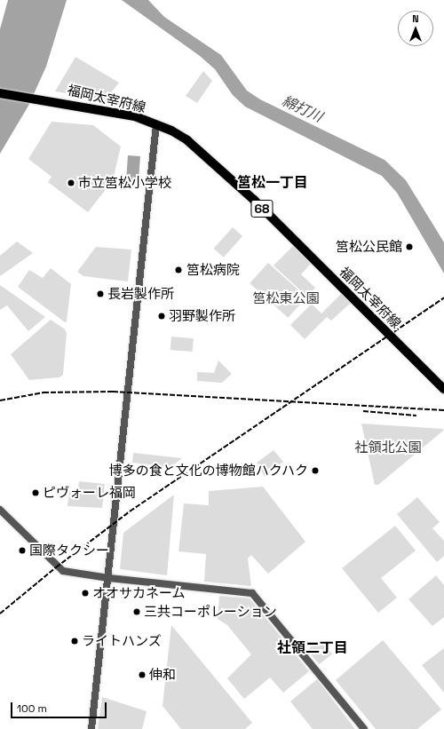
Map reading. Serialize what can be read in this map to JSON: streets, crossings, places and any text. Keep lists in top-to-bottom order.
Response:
{
  "streets": {
    "main road": ["福岡太宰府線", "68"]
  },
  "districts": ["筥松一丁目", "社領二丁目"],
  "water": ["綿打川"],
  "parks": ["筥松東公園", "社領北公園"],
  "places": [
    "市立筥松小学校",
    "筥松公民館",
    "筥松病院",
    "長岩製作所",
    "羽野製作所",
    "博多の食と文化の博物館ハクハク",
    "ピヴォーレ福岡",
    "国際タクシー",
    "オオサカネーム",
    "三共コーポレーション",
    "ライトハンズ",
    "伸和"
  ],
  "scale_bar": "100 m",
  "north": "top"
}
